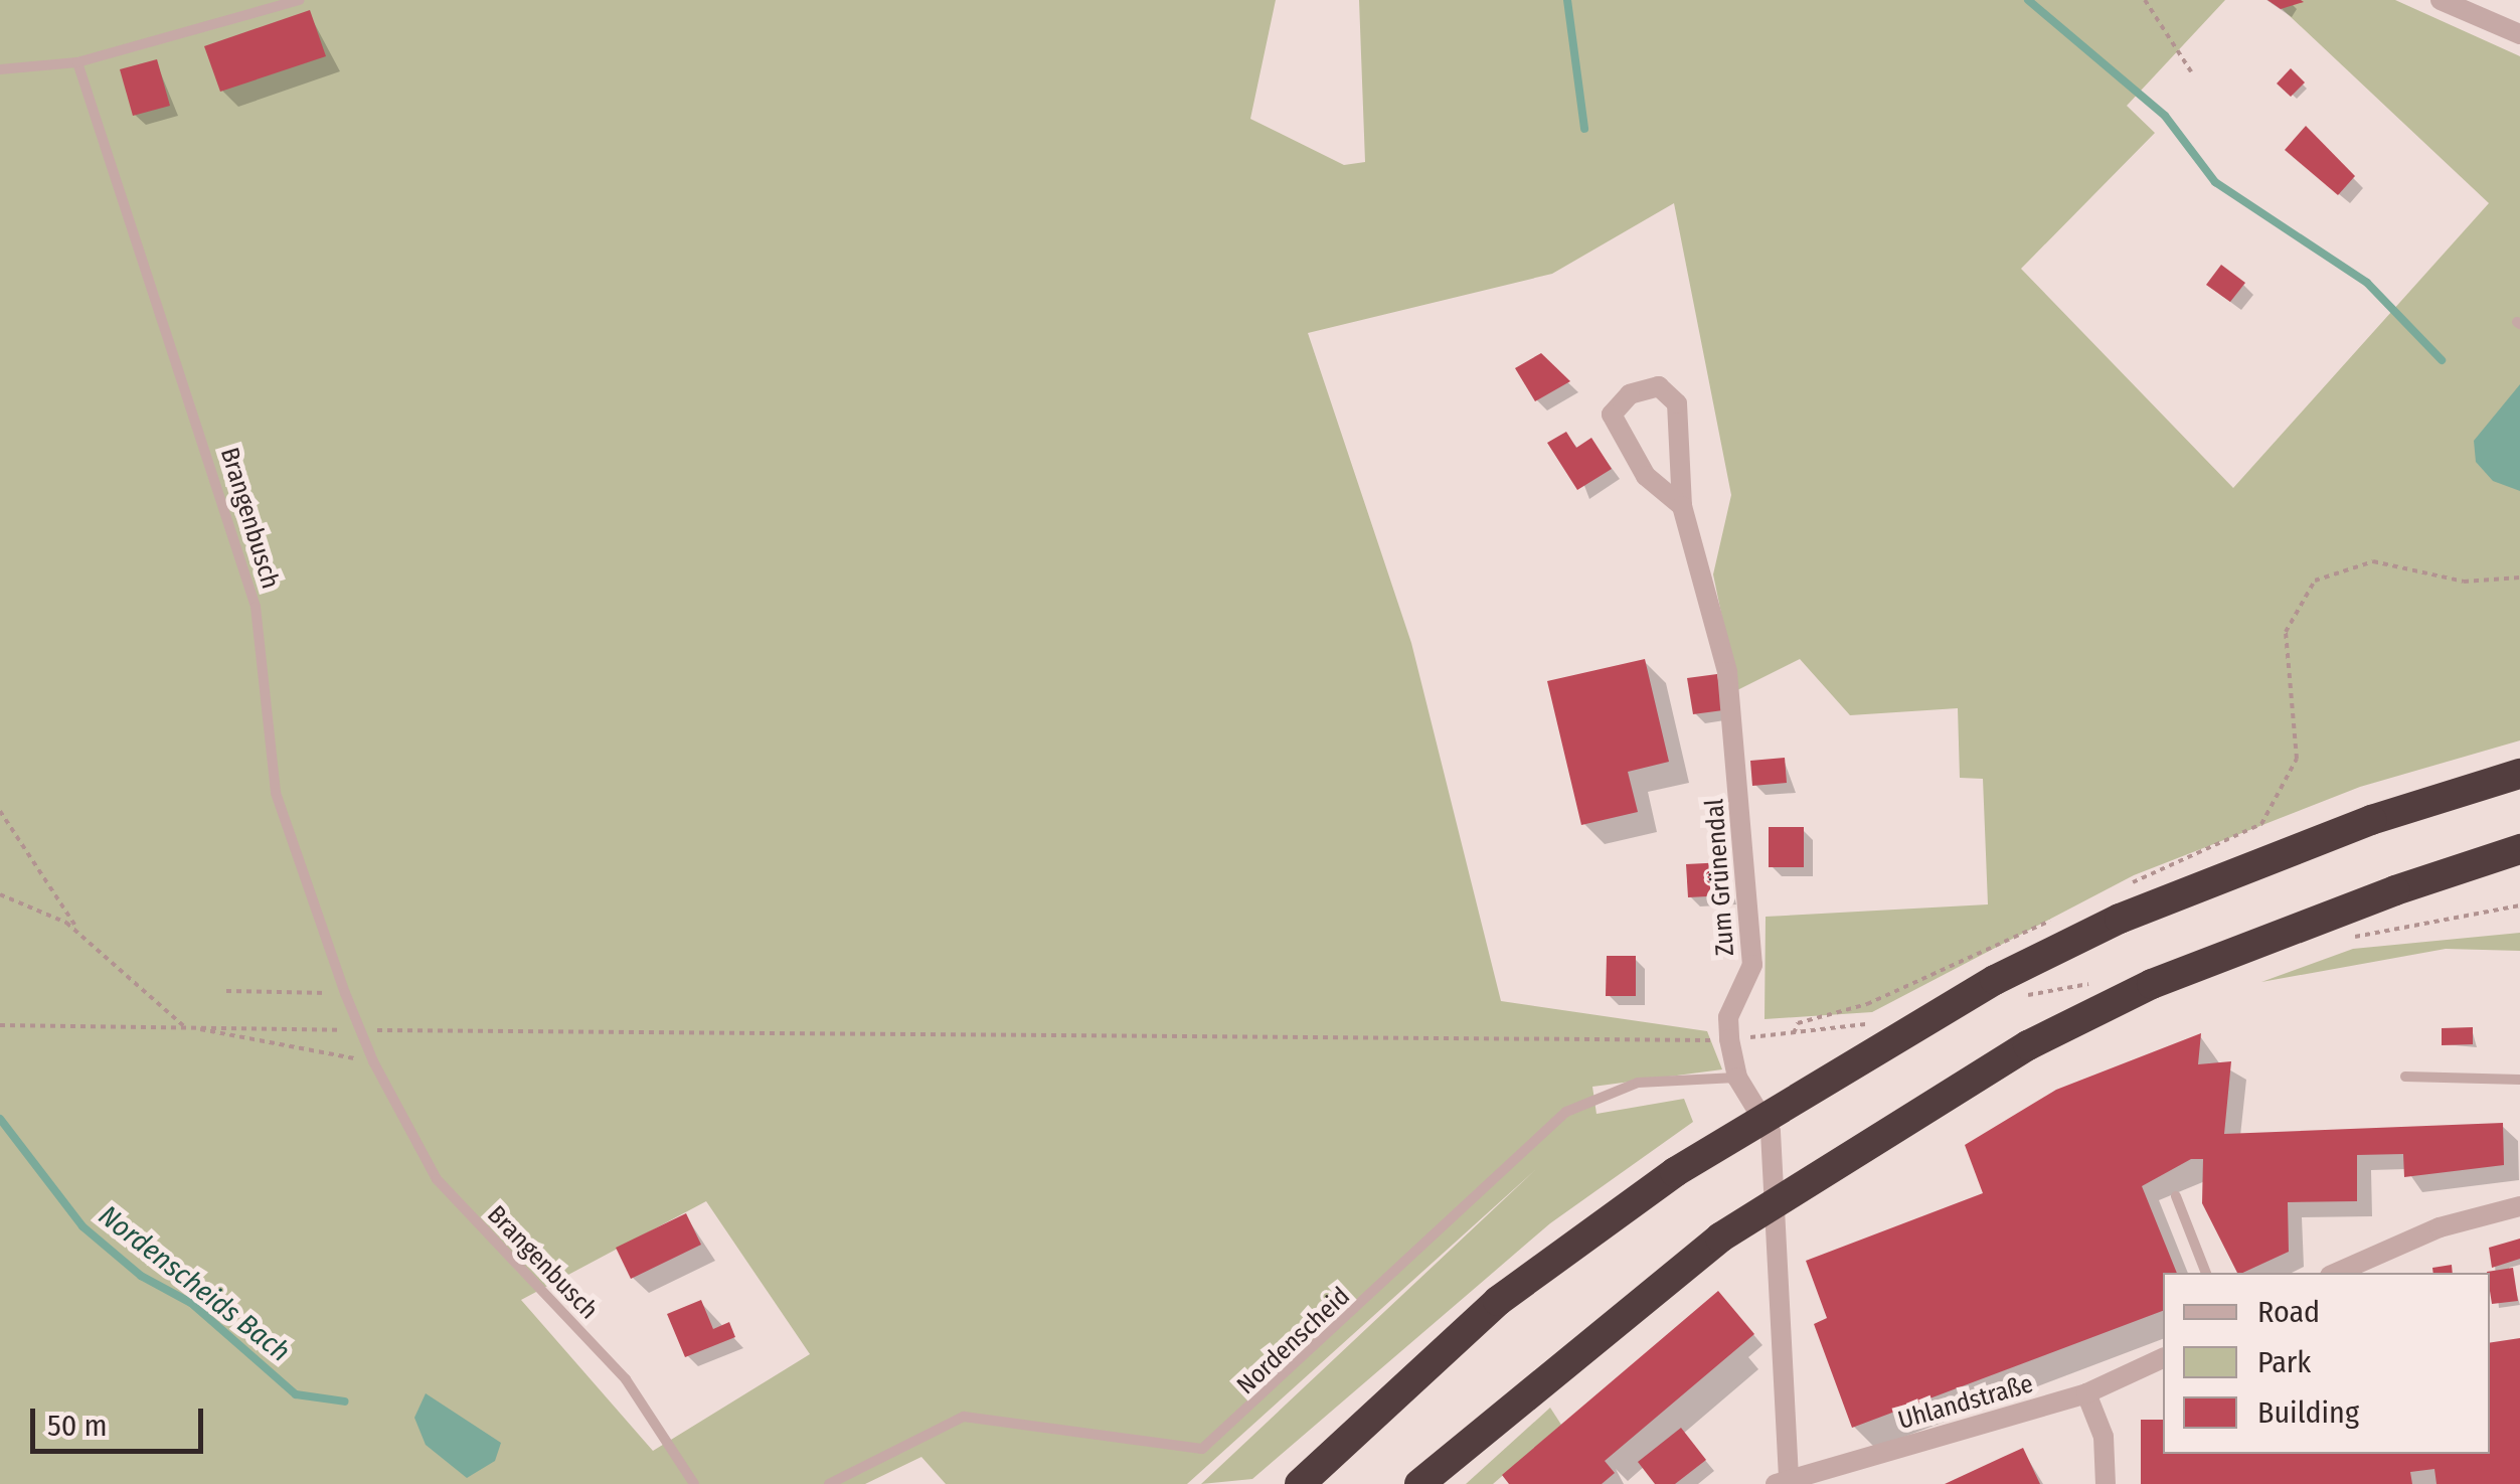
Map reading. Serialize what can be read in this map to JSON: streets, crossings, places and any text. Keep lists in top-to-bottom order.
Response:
{
  "streets": {
    "street": ["Zum Grünendal", "Uhlandstraße"],
    "lane": ["Brangenbusch", "Nordenscheid"]
  },
  "crossings": [
    ["Zum Grünendal", "Nordenscheid"],
    ["Zum Grünendal", "Uhlandstraße"]
  ],
  "water": ["Nordenscheids Bach"],
  "legend": ["Road", "Park", "Building"],
  "scale_bar": "50 m"
}
